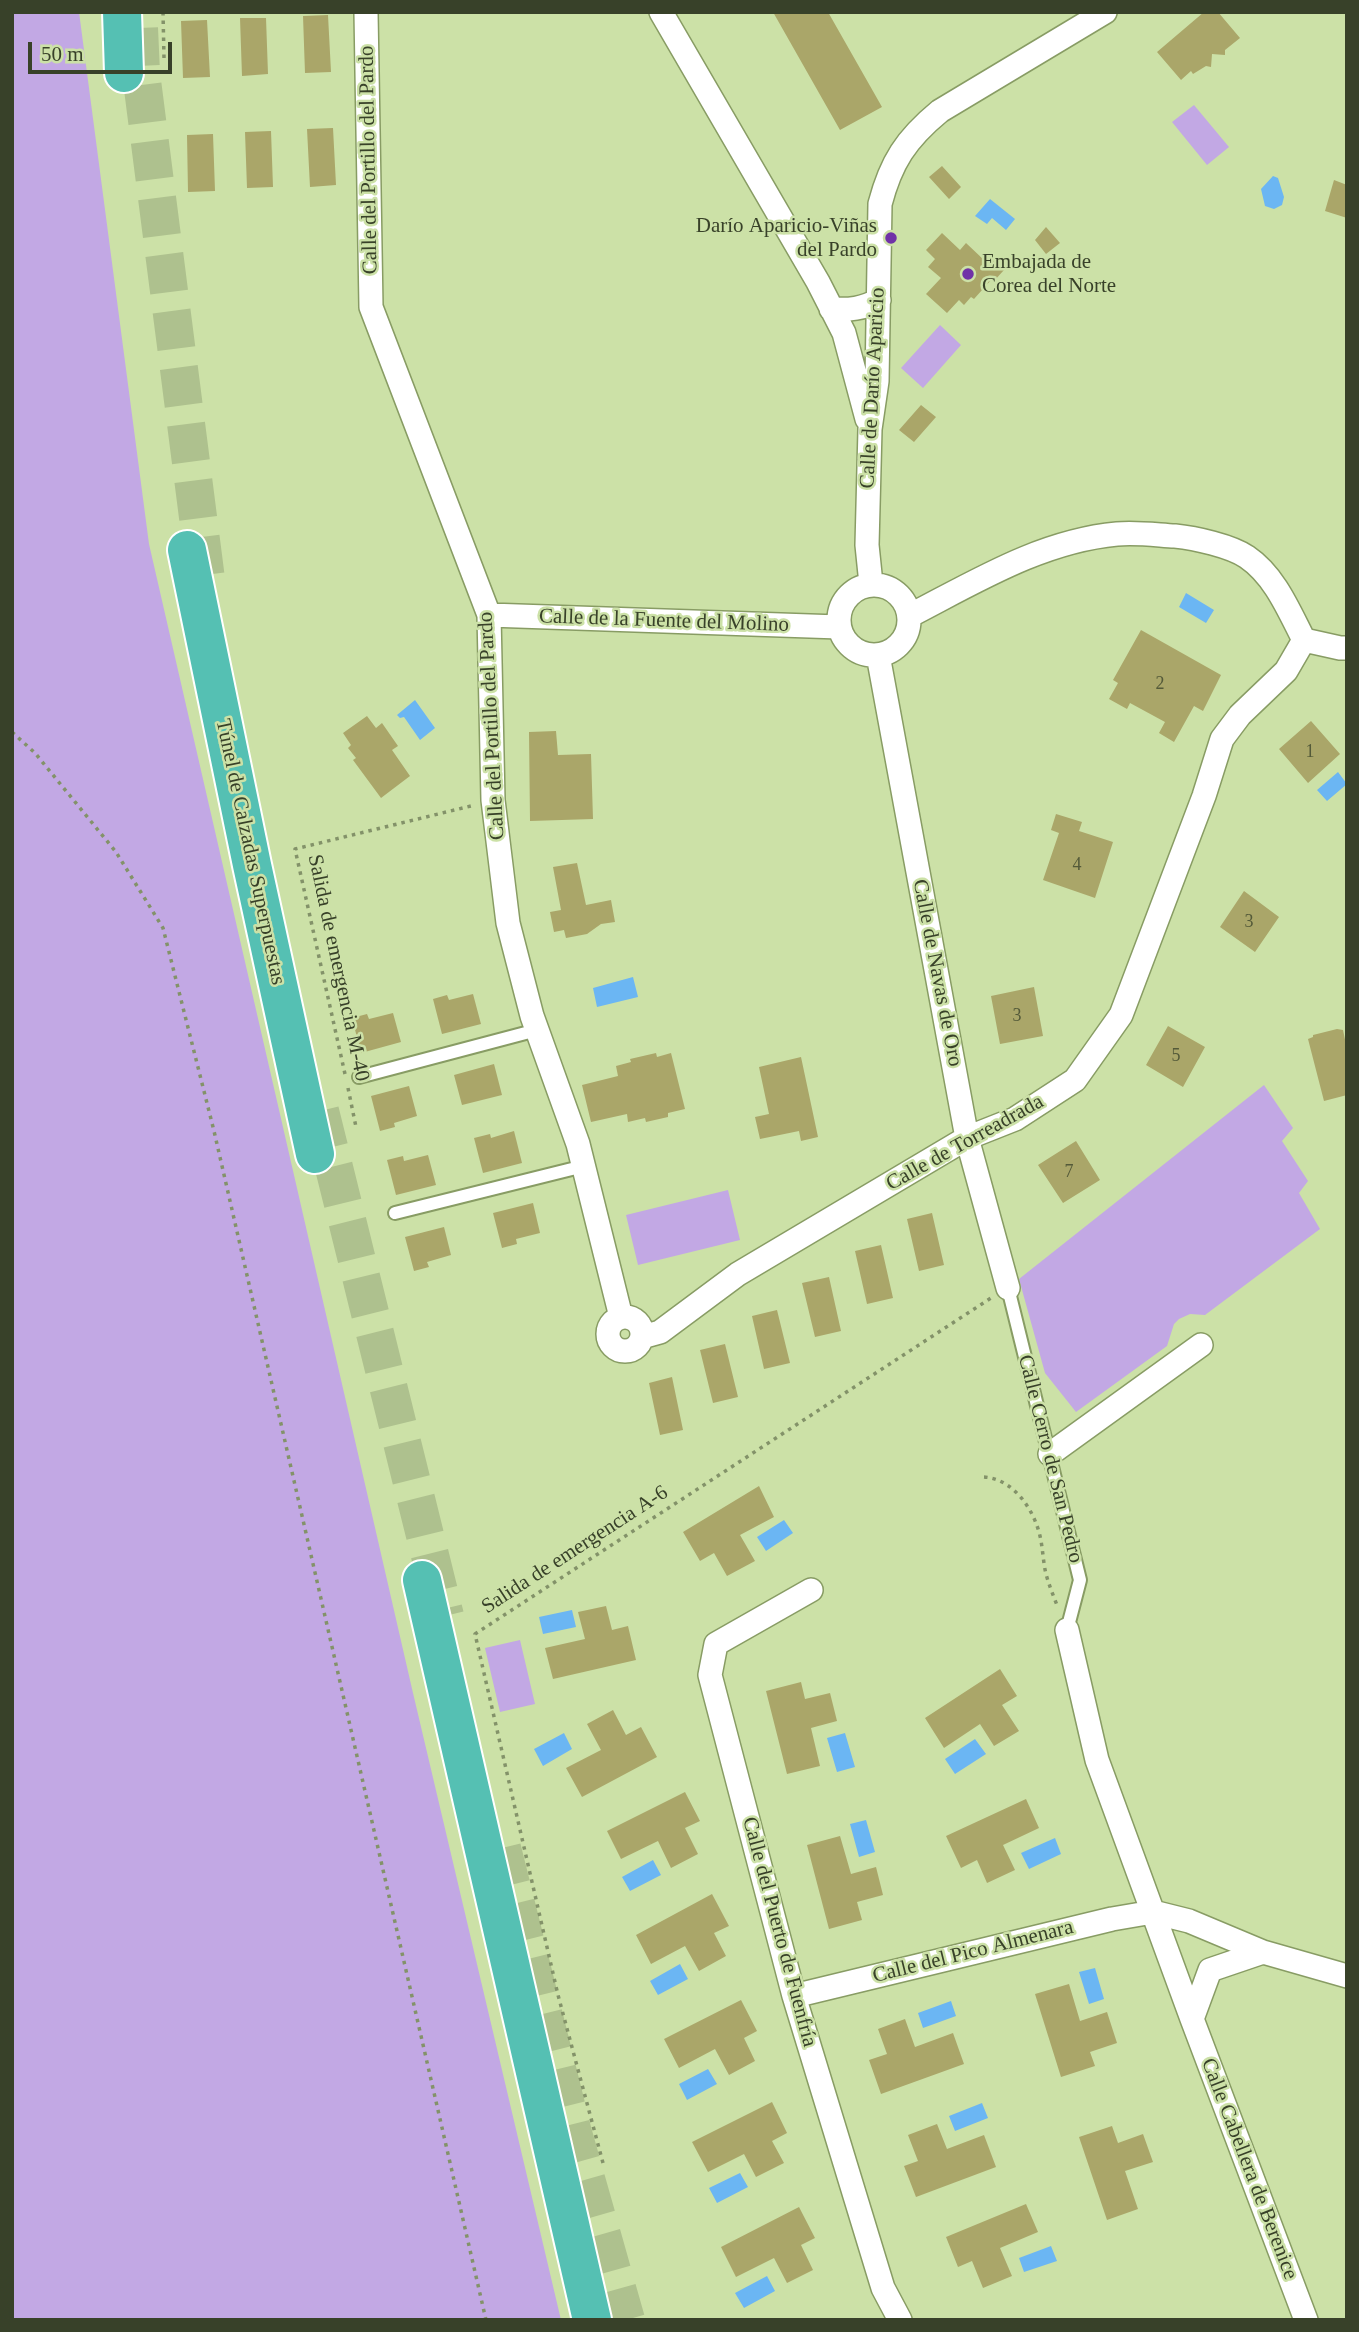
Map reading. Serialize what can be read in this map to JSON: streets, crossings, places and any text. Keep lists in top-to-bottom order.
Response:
{
  "streets": {
    "highway": ["Túnel de Calzadas Superpuestas"],
    "street": [
      "Calle del Portillo del Pardo",
      "Calle de Darío Aparicio",
      "Calle de la Fuente del Molino",
      "Calle de Navas de Oro",
      "Calle de Torreadrada",
      "Calle Cerro de San Pedro",
      "Calle del Puerto de Fuenfría",
      "Calle del Pico Almenara",
      "Calle Cabellera de Berenice"
    ],
    "path": ["Salida de emergencia M-40", "Salida de emergencia A-6"]
  },
  "crossings": [
    ["Calle del Portillo del Pardo", "Calle de la Fuente del Molino"],
    ["Calle del Portillo del Pardo", "Salida de emergencia M-40"],
    ["Calle del Portillo del Pardo", "Calle de Torreadrada"],
    ["Calle de Darío Aparicio", "Calle de la Fuente del Molino"],
    ["Calle de Darío Aparicio", "Calle de Navas de Oro"],
    ["Calle de la Fuente del Molino", "Calle de Navas de Oro"],
    ["Calle de Navas de Oro", "Calle de Torreadrada"],
    ["Calle de Navas de Oro", "Calle Cerro de San Pedro"],
    ["Calle de Navas de Oro", "Salida de emergencia A-6"],
    ["Calle Cerro de San Pedro", "Salida de emergencia A-6"],
    ["Calle Cerro de San Pedro", "Calle del Pico Almenara"],
    ["Calle Cerro de San Pedro", "Calle Cabellera de Berenice"],
    ["Calle del Puerto de Fuenfría", "Calle del Pico Almenara"],
    ["Calle del Pico Almenara", "Calle Cabellera de Berenice"]
  ],
  "places": ["Darío Aparicio-Viñas del Pardo", "Embajada de Corea del Norte"],
  "house_numbers": [
    "2",
    "1",
    "4",
    "3",
    "3",
    "5",
    "7"
  ],
  "scale_bar": "50 m"
}
